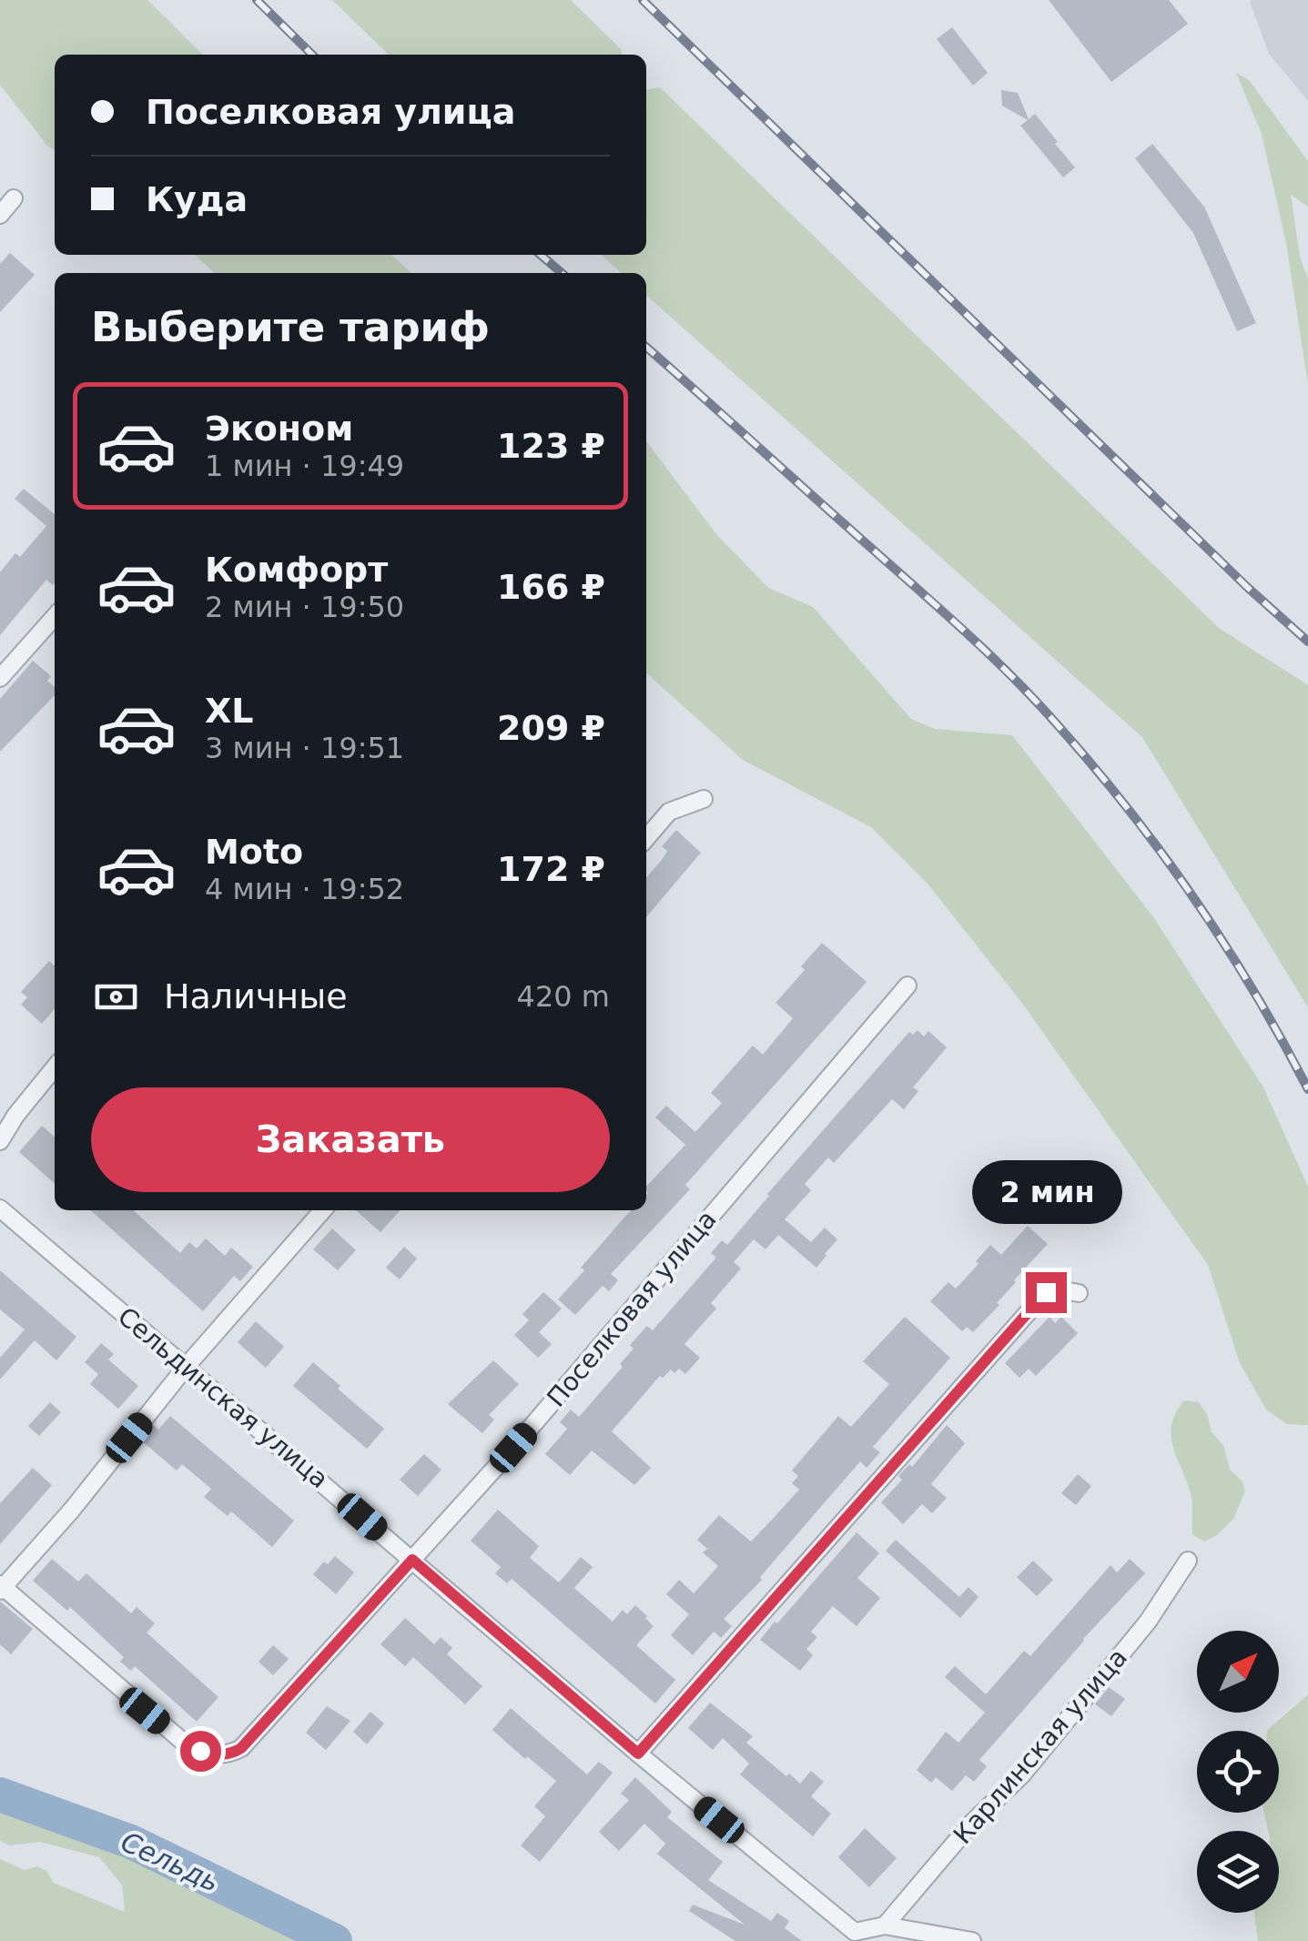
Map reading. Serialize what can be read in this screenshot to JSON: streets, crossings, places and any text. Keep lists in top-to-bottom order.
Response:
{
  "streets": {
    "street": ["Поселковая улица", "Сельдинская улица", "Карлинская улица"]
  },
  "crossings": [
    ["Поселковая улица", "Сельдинская улица"],
    ["Сельдинская улица", "Карлинская улица"]
  ],
  "water": ["Сельдь"],
  "north": "top right",
  "page": {
    "banner": ["Поселковая улица", "Куда"],
    "heading": "Выберите тариф",
    "list": [
      {
        "name": "Эконом",
        "note": "1 мин · 19:49",
        "value": "123 ₽"
      },
      {
        "name": "Комфорт",
        "note": "2 мин · 19:50",
        "value": "166 ₽"
      },
      {
        "name": "XL",
        "note": "3 мин · 19:51",
        "value": "209 ₽"
      },
      {
        "name": "Moto",
        "note": "4 мин · 19:52",
        "value": "172 ₽"
      }
    ],
    "pay": ["Наличные", "420 m"],
    "buttons": "Заказать",
    "bubble": "2 мин"
  }
}
